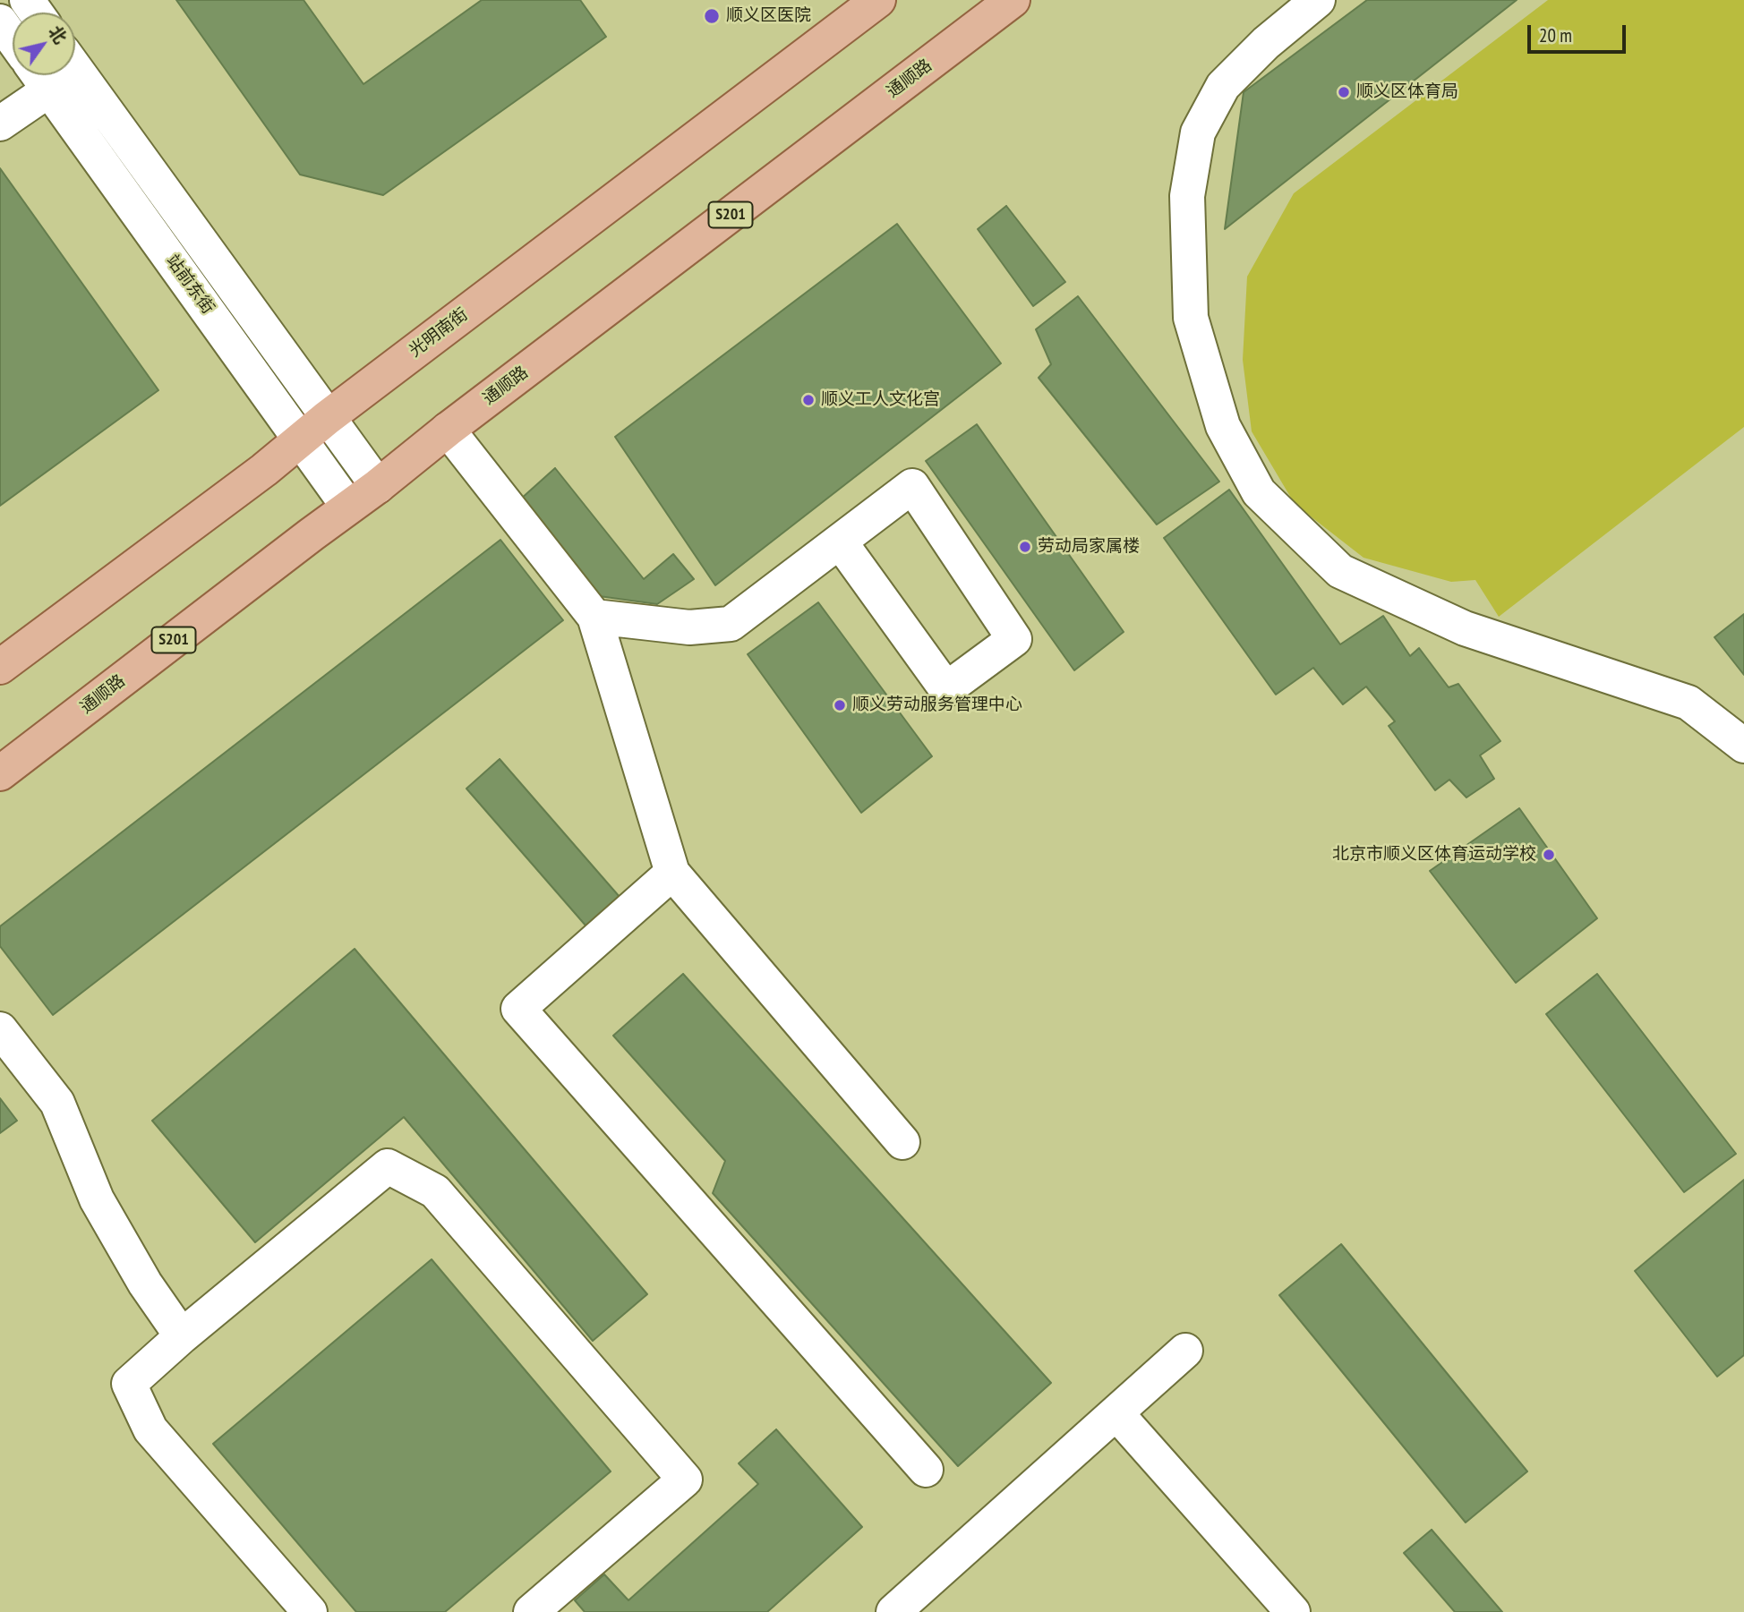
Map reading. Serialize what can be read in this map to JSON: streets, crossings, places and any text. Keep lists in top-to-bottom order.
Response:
{
  "streets": {
    "main road": ["通顺路", "S201", "光明南街"],
    "street": ["站前东街"]
  },
  "crossings": [
    ["通顺路", "站前东街"],
    ["站前东街", "光明南街"]
  ],
  "places": [
    "顺义区医院",
    "顺义区体育局",
    "顺义工人文化宫",
    "劳动局家属楼",
    "顺义劳动服务管理中心",
    "北京市顺义区体育运动学校"
  ],
  "scale_bar": "20 m",
  "north": "top right"
}
